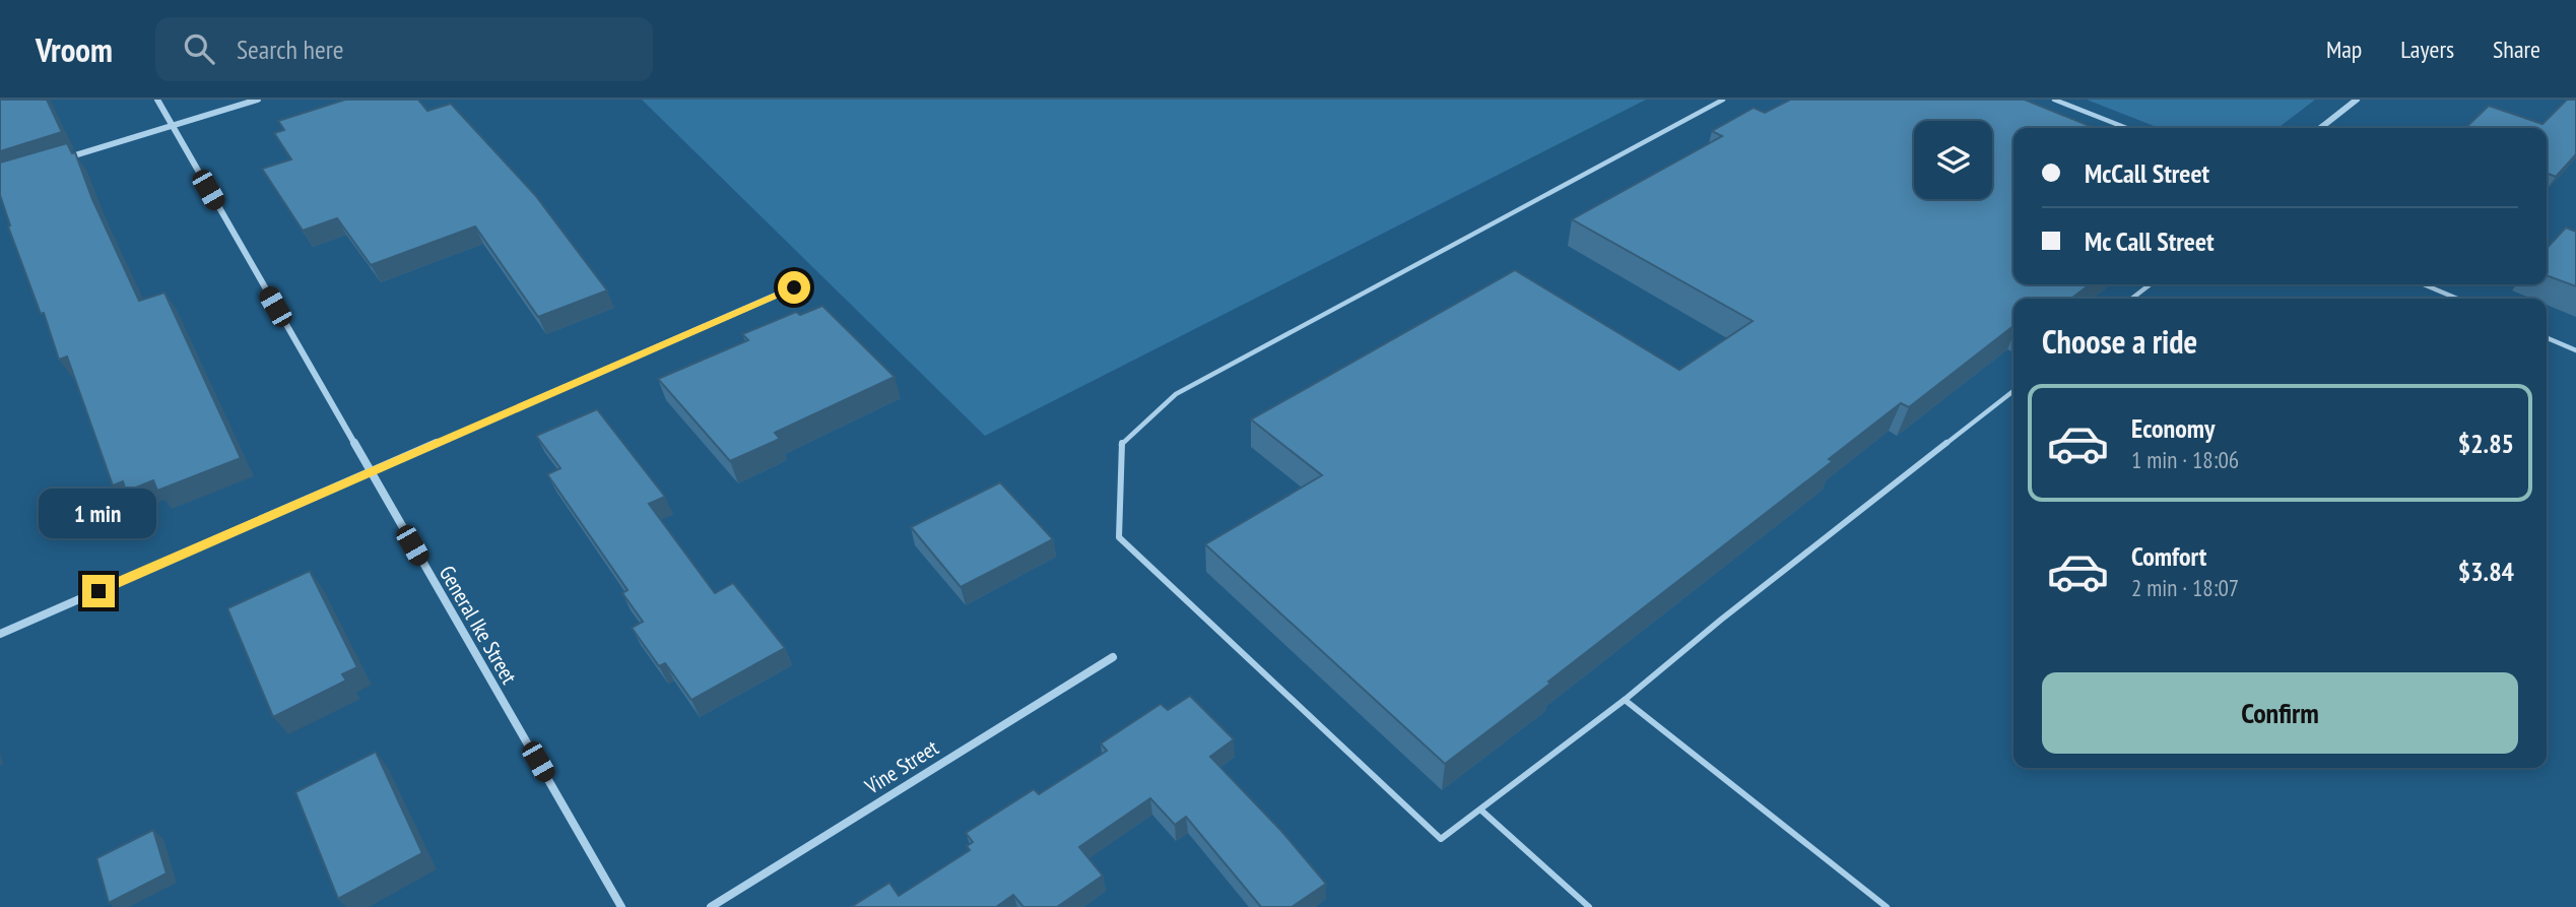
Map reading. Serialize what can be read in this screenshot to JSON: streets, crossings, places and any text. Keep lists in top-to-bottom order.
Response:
{
  "streets": {
    "street": ["General Ike Street", "Vine Street"]
  },
  "page": {
    "header": "Vroom",
    "search": "Search here",
    "nav": ["Map", "Layers", "Share"],
    "banner": ["McCall Street", "Mc Call Street"],
    "heading": "Choose a ride",
    "list": [
      {
        "name": "Economy",
        "note": "1 min · 18:06",
        "value": "$2.85"
      },
      {
        "name": "Comfort",
        "note": "2 min · 18:07",
        "value": "$3.84"
      }
    ],
    "bubble": "1 min",
    "buttons": "Confirm"
  }
}
